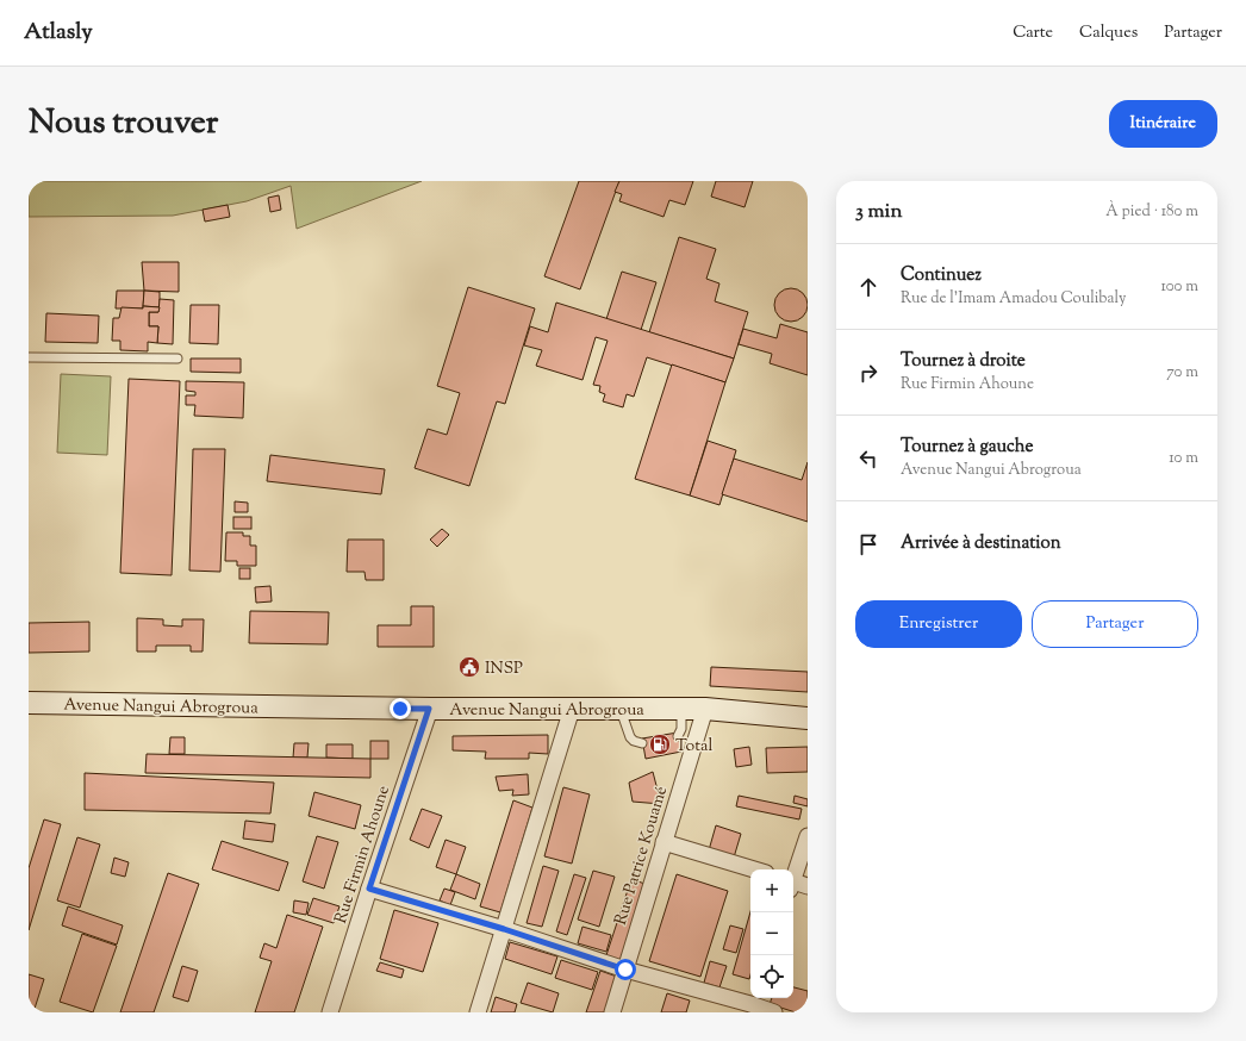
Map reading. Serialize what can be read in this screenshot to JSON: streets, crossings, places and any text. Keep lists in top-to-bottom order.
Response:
{
  "streets": {
    "main road": ["Avenue Nangui Abrogroua"],
    "street": ["Rue Firmin Ahoune", "Rue Patrice Kouamé"]
  },
  "crossings": [
    ["Avenue Nangui Abrogroua", "Rue Firmin Ahoune"],
    ["Avenue Nangui Abrogroua", "Rue Patrice Kouamé"]
  ],
  "places": {
    "public building": ["INSP"],
    "fuel station": ["Total"]
  },
  "page": {
    "header": "Atlasly",
    "nav": ["Carte", "Calques", "Partager"],
    "title": "Nous trouver",
    "buttons": [
      "Itinéraire",
      ["Enregistrer", "Partager"]
    ],
    "heading": ["3 min", "À pied · 180 m"],
    "list": [
      ["Continuez", "Rue de l'Imam Amadou Coulibaly", "100 m"],
      ["Tournez à droite", "Rue Firmin Ahoune", "70 m"],
      ["Tournez à gauche", "Avenue Nangui Abrogroua", "10 m"],
      "Arrivée à destination"
    ],
    "map_buttons": ["+", "−"]
  }
}
